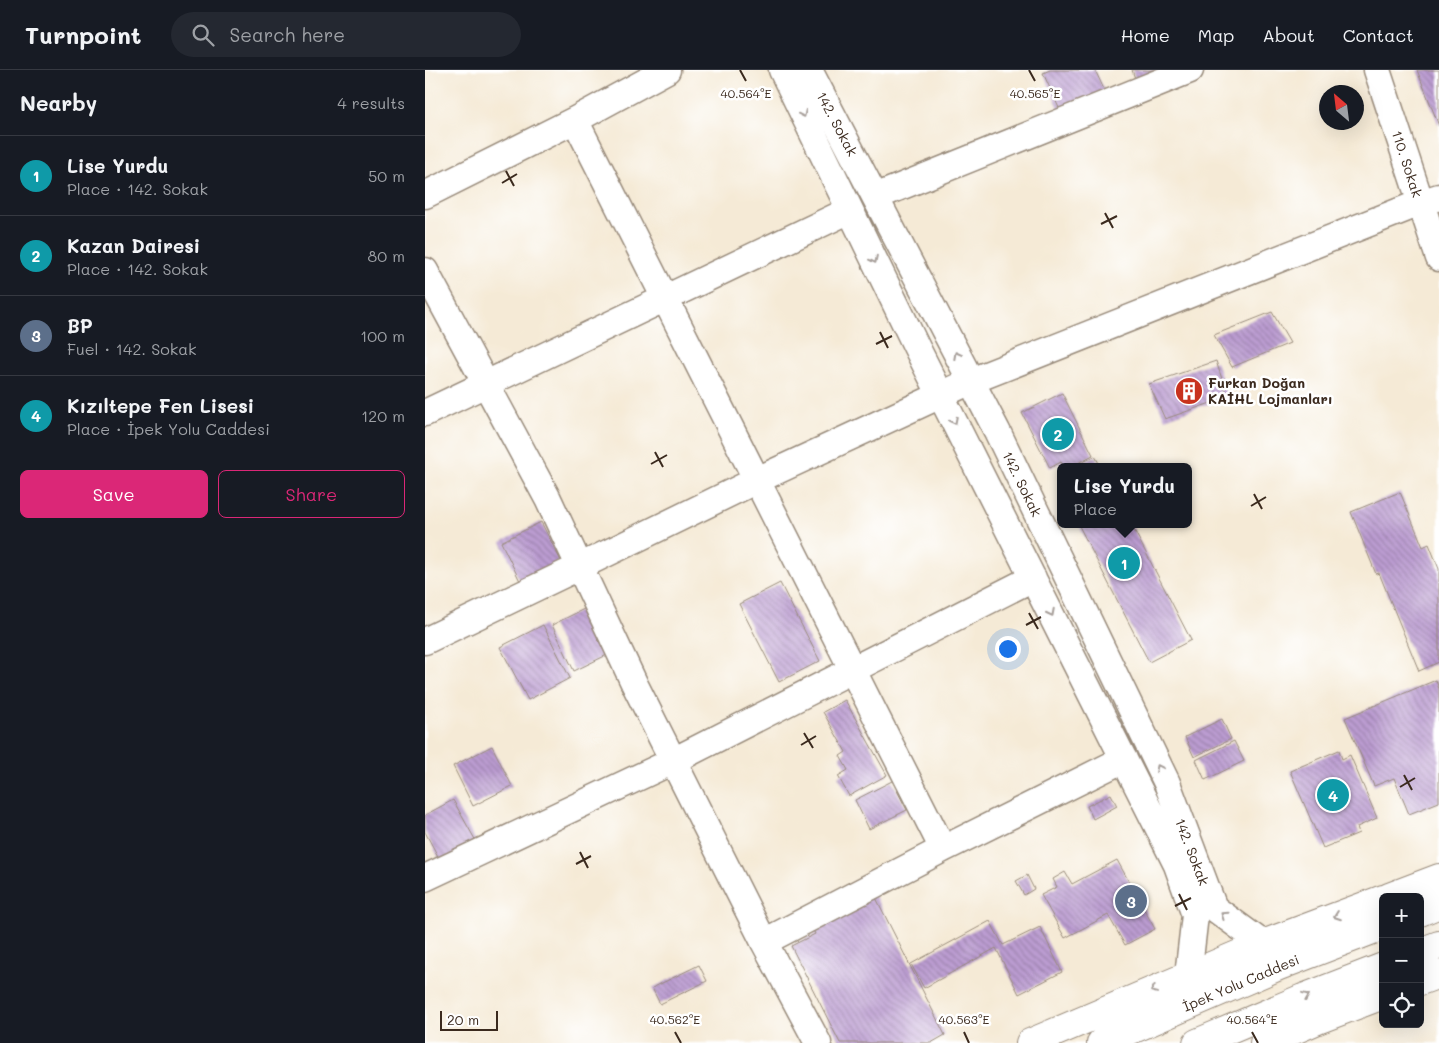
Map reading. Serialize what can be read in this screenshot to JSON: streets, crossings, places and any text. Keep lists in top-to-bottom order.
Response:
{
  "streets": {
    "highway": ["İpek Yolu Caddesi"],
    "street": ["142. Sokak", "110. Sokak"]
  },
  "places": {
    "building": ["Furkan Doğan KAİHL Lojmanları"]
  },
  "scale_bar": "20 m",
  "north": "top left",
  "page": {
    "header": "Turnpoint",
    "search": "Search here",
    "nav": [
      "Home",
      "Map",
      "About",
      "Contact"
    ],
    "heading": ["Nearby", "4 results"],
    "list": [
      {
        "mark": "1",
        "name": "Lise Yurdu",
        "note": "Place · 142. Sokak",
        "value": "50 m"
      },
      {
        "mark": "2",
        "name": "Kazan Dairesi",
        "note": "Place · 142. Sokak",
        "value": "80 m"
      },
      {
        "mark": "3",
        "name": "BP",
        "note": "Fuel · 142. Sokak",
        "value": "100 m"
      },
      {
        "mark": "4",
        "name": "Kızıltepe Fen Lisesi",
        "note": "Place · İpek Yolu Caddesi",
        "value": "120 m"
      }
    ],
    "pins": [
      "2",
      "1",
      "4",
      "3"
    ],
    "buttons": ["Save", "Share"],
    "popup": ["Lise Yurdu", "Place"],
    "map_buttons": ["+", "−"],
    "scale": "20 m"
  },
  "coordinates": [
    "40.564°E",
    "40.565°E",
    "40.562°E",
    "40.563°E"
  ]
}
